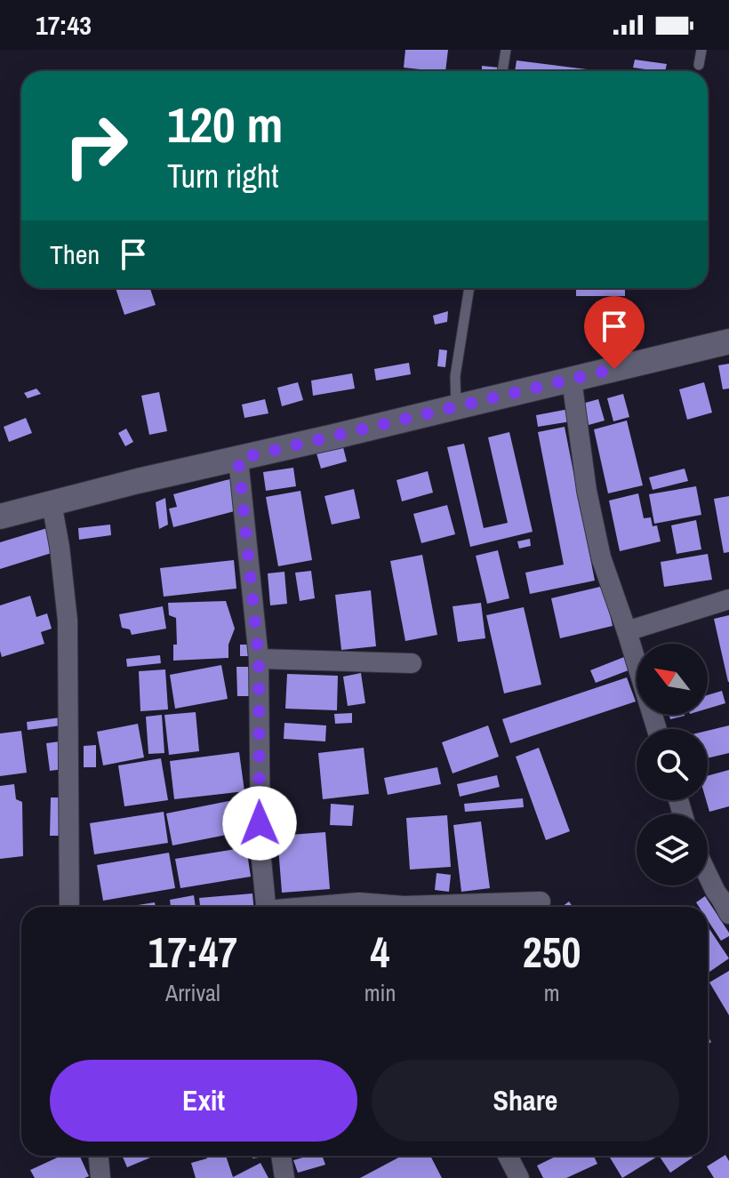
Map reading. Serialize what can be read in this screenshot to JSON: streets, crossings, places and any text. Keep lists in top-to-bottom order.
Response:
{
  "north": "top left",
  "page": {
    "status": "17:43",
    "turn": ["120 m", "Turn right"],
    "then": "Then",
    "eta": [
      "17:47",
      "Arrival",
      "4",
      "min",
      "250",
      "m"
    ],
    "buttons": ["Exit", "Share"]
  }
}
